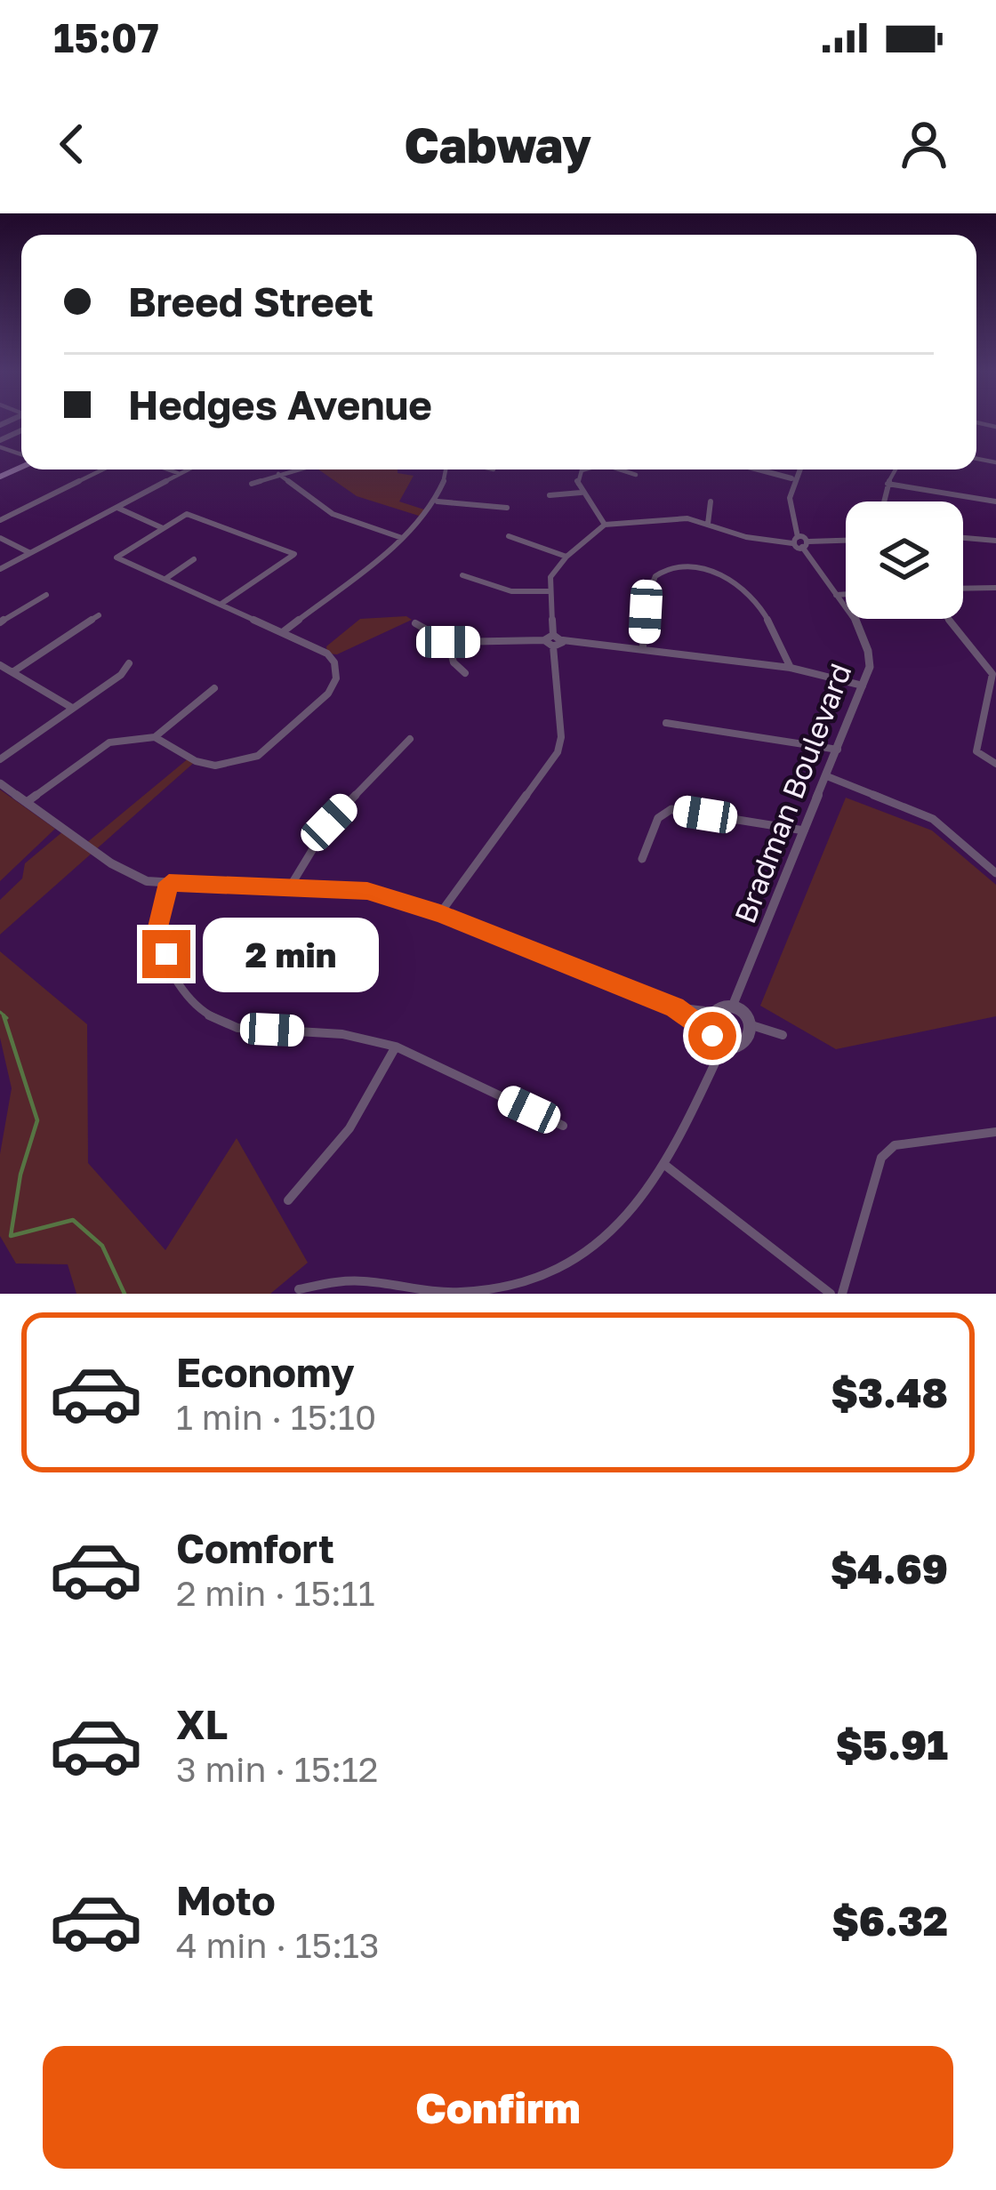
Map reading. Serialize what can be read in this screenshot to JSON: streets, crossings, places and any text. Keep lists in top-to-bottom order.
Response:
{
  "streets": {
    "street": ["Bradman Boulevard"]
  },
  "page": {
    "status": "15:07",
    "header": "Cabway",
    "banner": ["Breed Street", "Hedges Avenue"],
    "bubble": "2 min",
    "list": [
      {
        "name": "Economy",
        "note": "1 min · 15:10",
        "value": "$3.48"
      },
      {
        "name": "Comfort",
        "note": "2 min · 15:11",
        "value": "$4.69"
      },
      {
        "name": "XL",
        "note": "3 min · 15:12",
        "value": "$5.91"
      },
      {
        "name": "Moto",
        "note": "4 min · 15:13",
        "value": "$6.32"
      }
    ],
    "buttons": "Confirm"
  }
}
